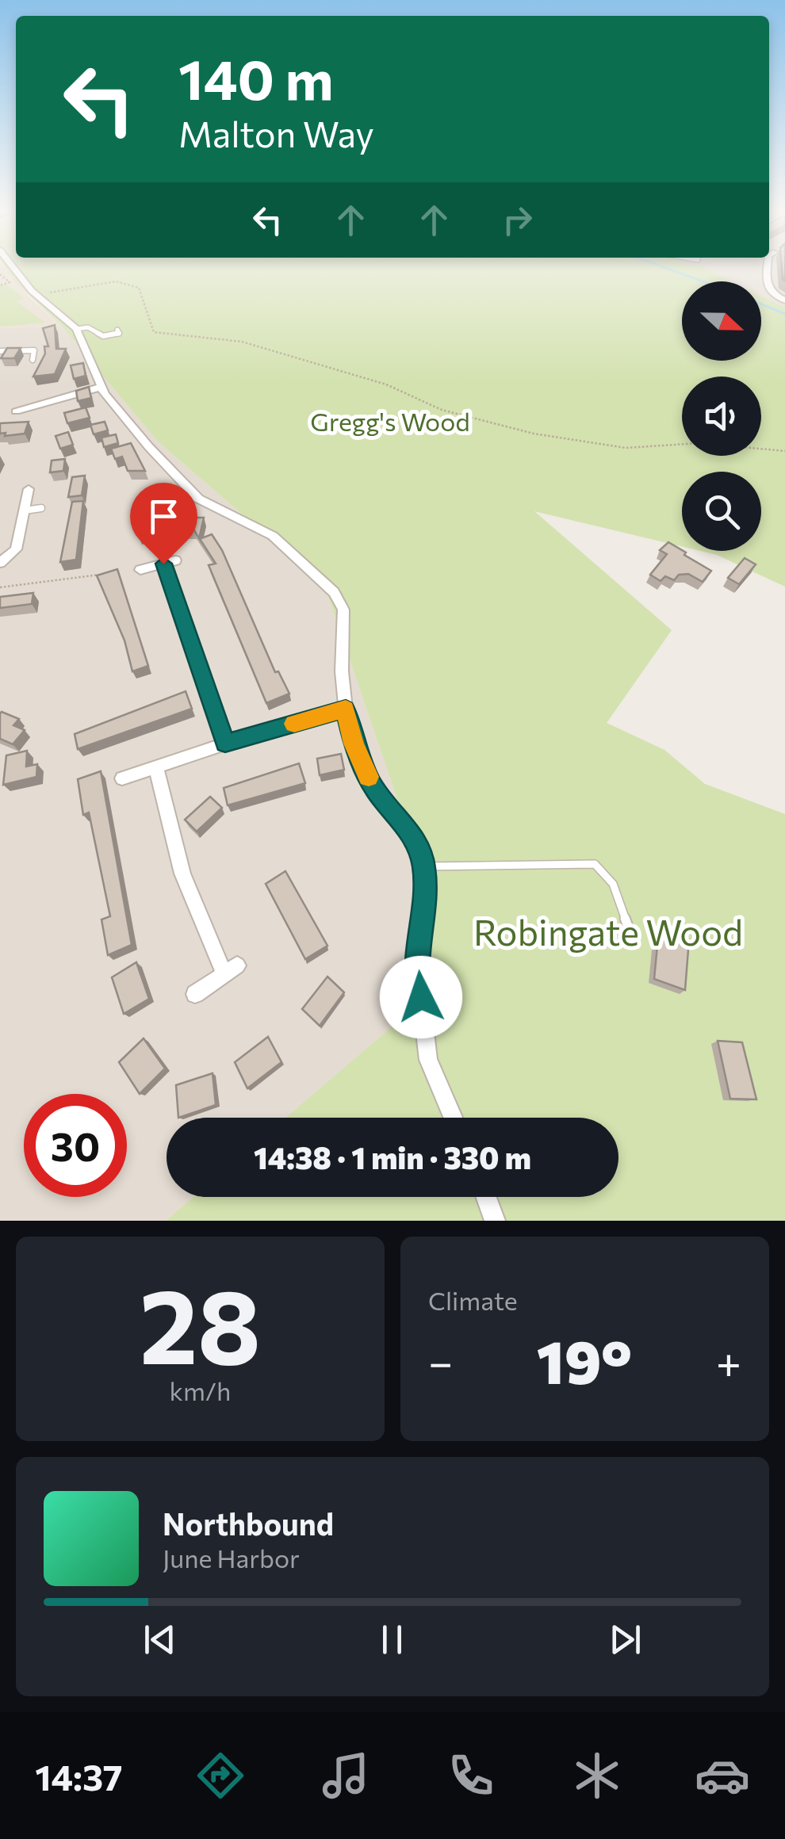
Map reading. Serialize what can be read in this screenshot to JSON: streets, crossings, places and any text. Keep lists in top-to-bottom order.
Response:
{
  "parks": ["Gregg's Wood", "Robingate Wood"],
  "north": "right",
  "page": {
    "turn": ["140 m", "Malton Way"],
    "limit": "30",
    "trip": "14:38 · 1 min · 330 m",
    "tile": [
      ["28", "km/h"],
      "Climate"
    ],
    "heat": ["−", "19°", "+"],
    "song": ["Northbound", "June Harbor"],
    "tabs": "14:37"
  }
}
